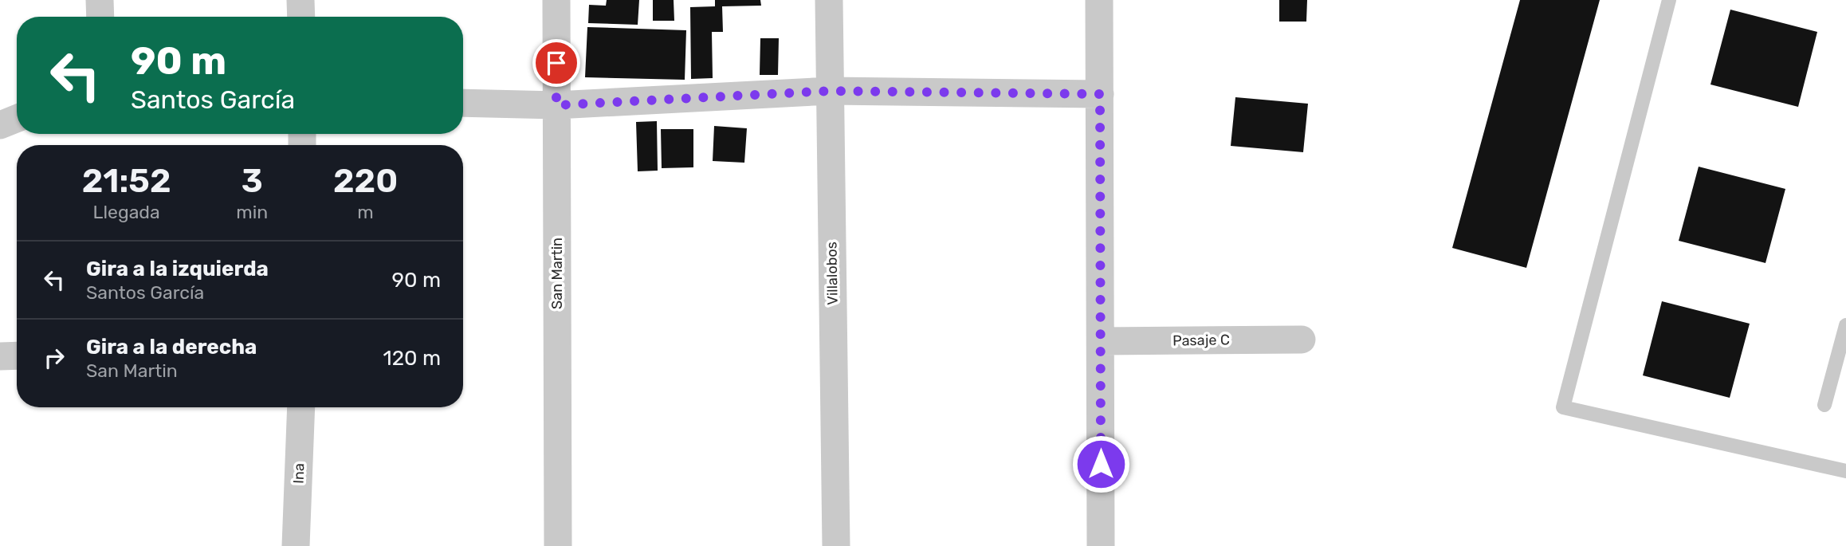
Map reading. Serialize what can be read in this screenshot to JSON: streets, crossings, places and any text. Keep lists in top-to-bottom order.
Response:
{
  "streets": {
    "street": [
      "San Martin",
      "Villalobos",
      "Pasaje C",
      "Ina"
    ]
  },
  "page": {
    "turn": ["90 m", "Santos García"],
    "eta": [
      "21:52",
      "Llegada",
      "3",
      "min",
      "220",
      "m"
    ],
    "list": [
      {
        "name": "Gira a la izquierda",
        "note": "Santos García",
        "value": "90 m"
      },
      {
        "name": "Gira a la derecha",
        "note": "San Martin",
        "value": "120 m"
      }
    ]
  }
}
